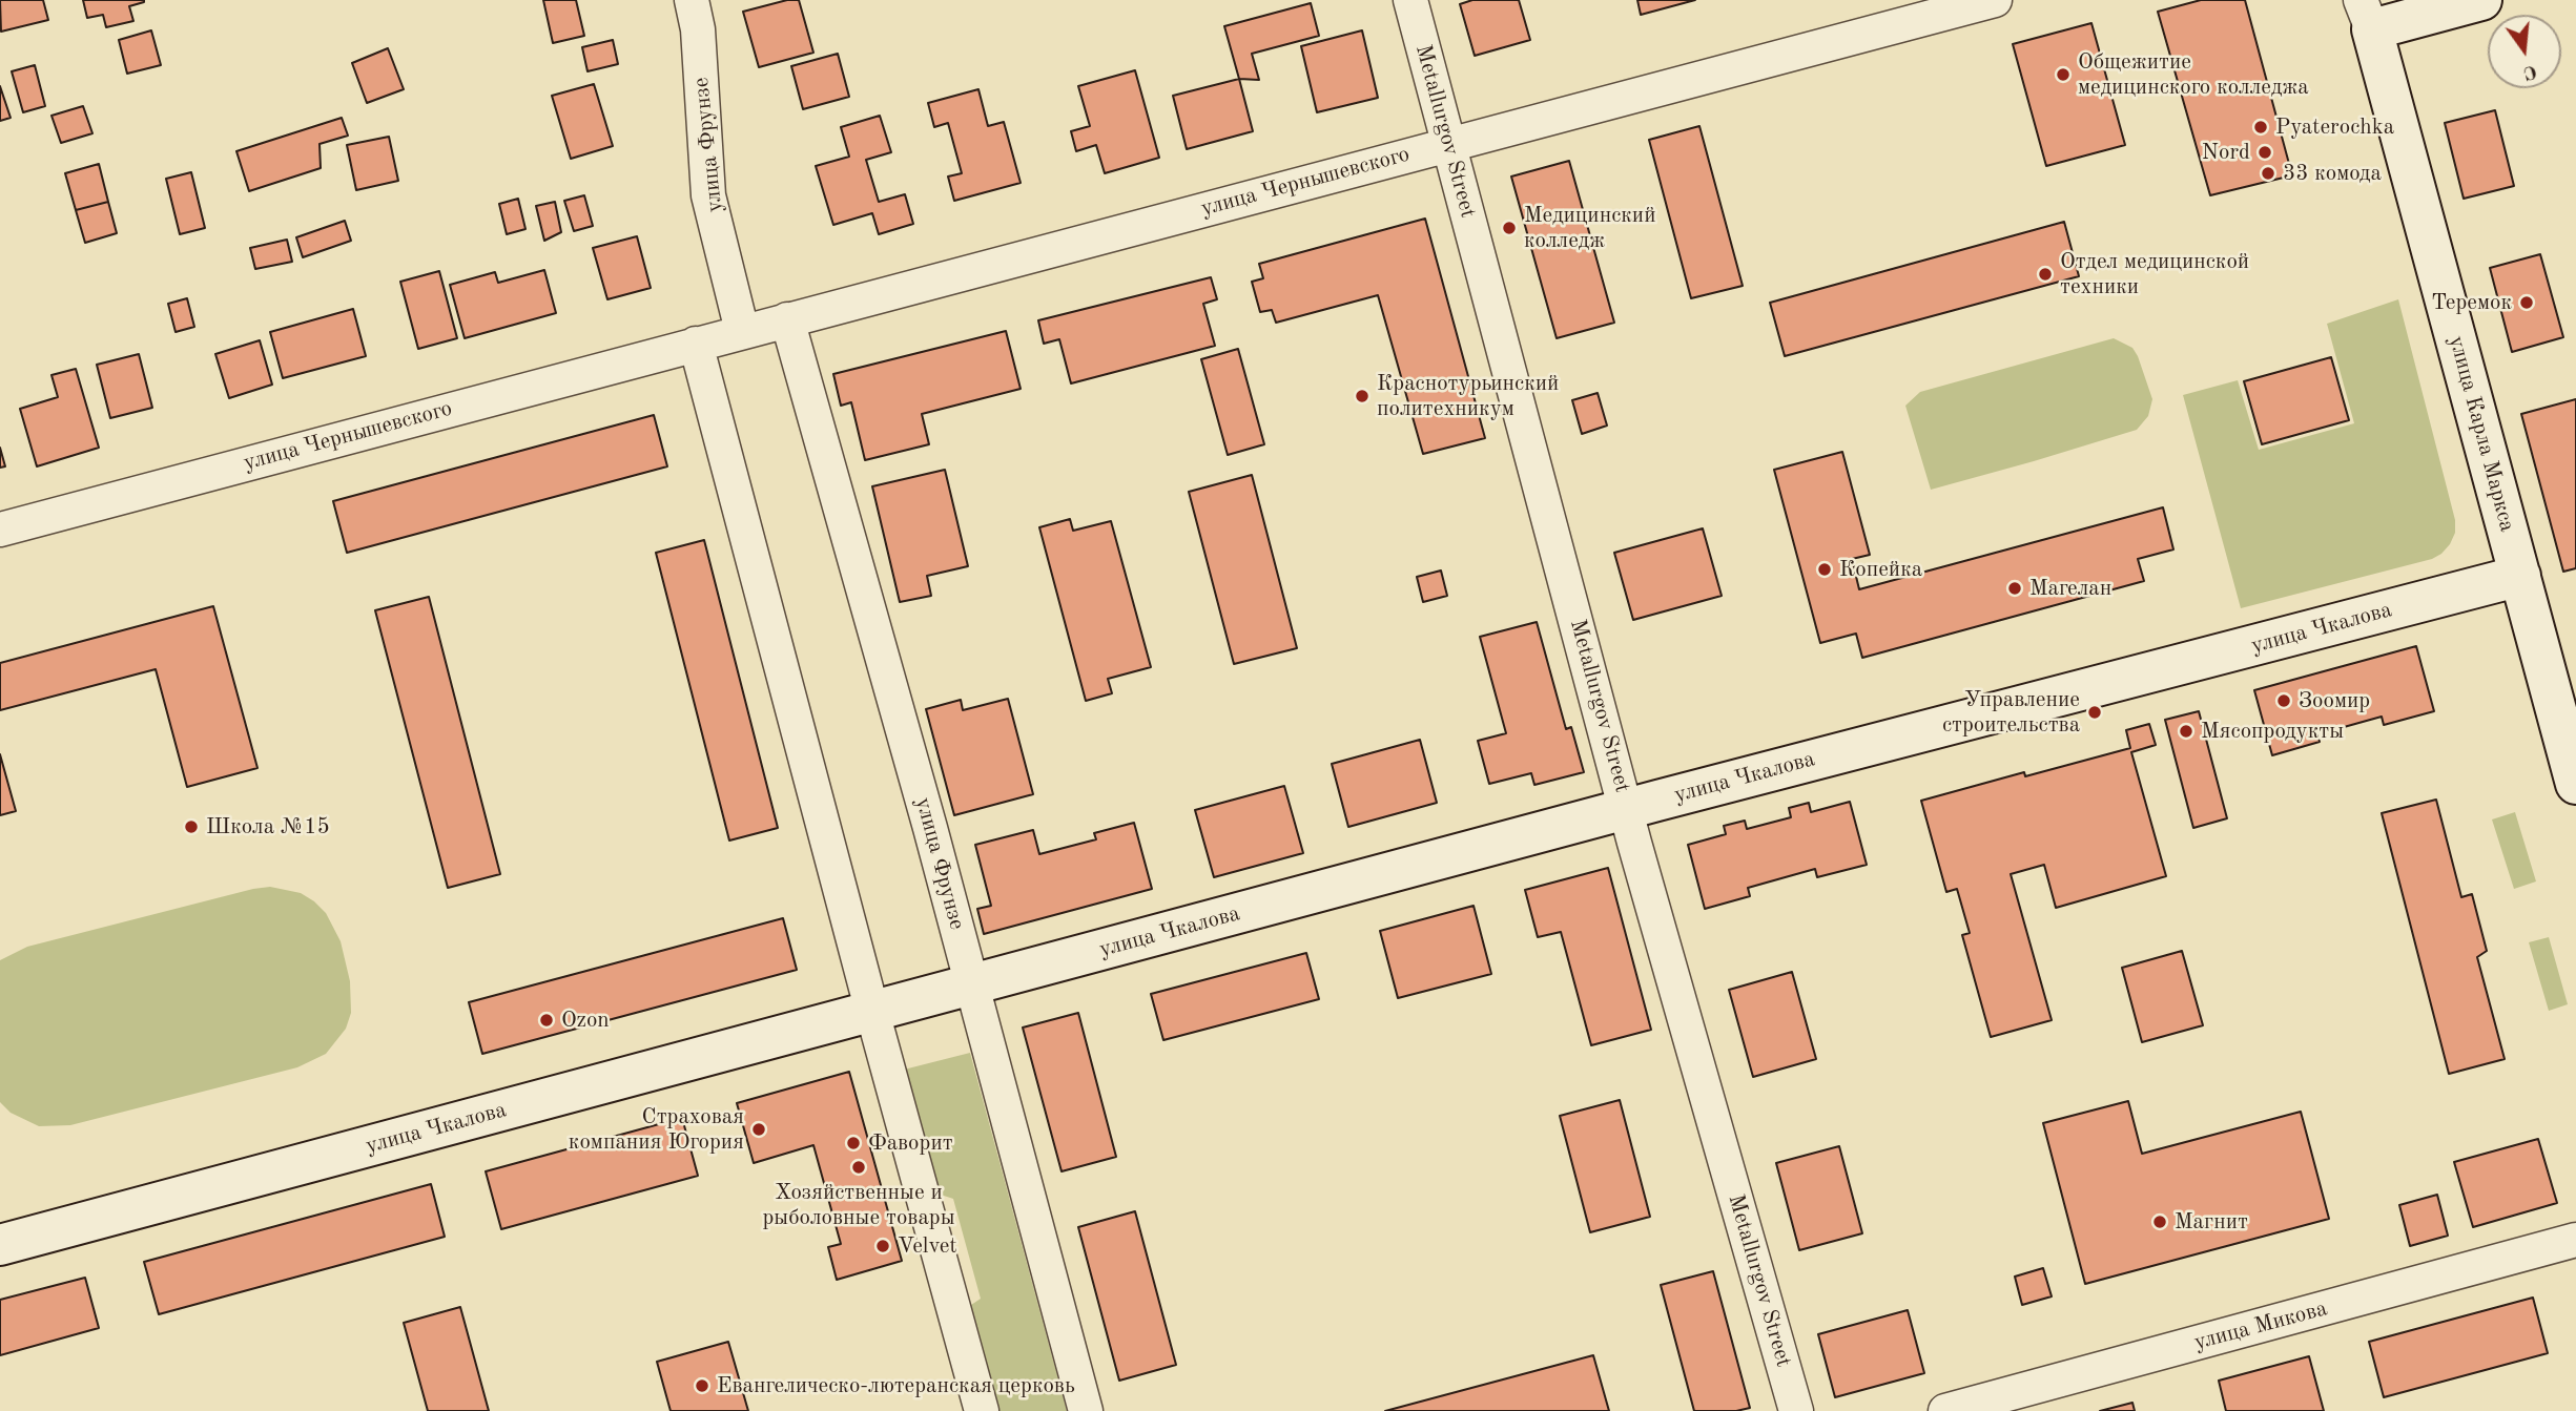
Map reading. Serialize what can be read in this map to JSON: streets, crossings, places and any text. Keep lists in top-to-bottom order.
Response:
{
  "streets": {
    "main road": ["улица Карла Маркса", "улица Чкалова"],
    "street": [
      "Metallurgov Street",
      "улица Фрунзе",
      "улица Чернышевского",
      "улица Микова"
    ]
  },
  "crossings": [
    ["Metallurgov Street", "улица Чернышевского"],
    ["Metallurgov Street", "улица Чкалова"],
    ["улица Фрунзе", "улица Чернышевского"],
    ["улица Фрунзе", "улица Чкалова"],
    ["улица Карла Маркса", "улица Чкалова"]
  ],
  "places": [
    "Общежитие медицинского колледжа",
    "Pyaterochka",
    "Nord",
    "33 комода",
    "Медицинский колледж",
    "Отдел медицинской техники",
    "Теремок",
    "Краснотурьинский политехникум",
    "Копейка",
    "Магелан",
    "Зоомир",
    "Управление строительства",
    "Мясопродукты",
    "Школа №15",
    "Ozon",
    "Страховая компания Югория",
    "Фаворит",
    "Хозяйственные и рыболовные товары",
    "Магнит",
    "Velvet",
    "Евангелическо-лютеранская церковь"
  ],
  "north": "bottom"
}
